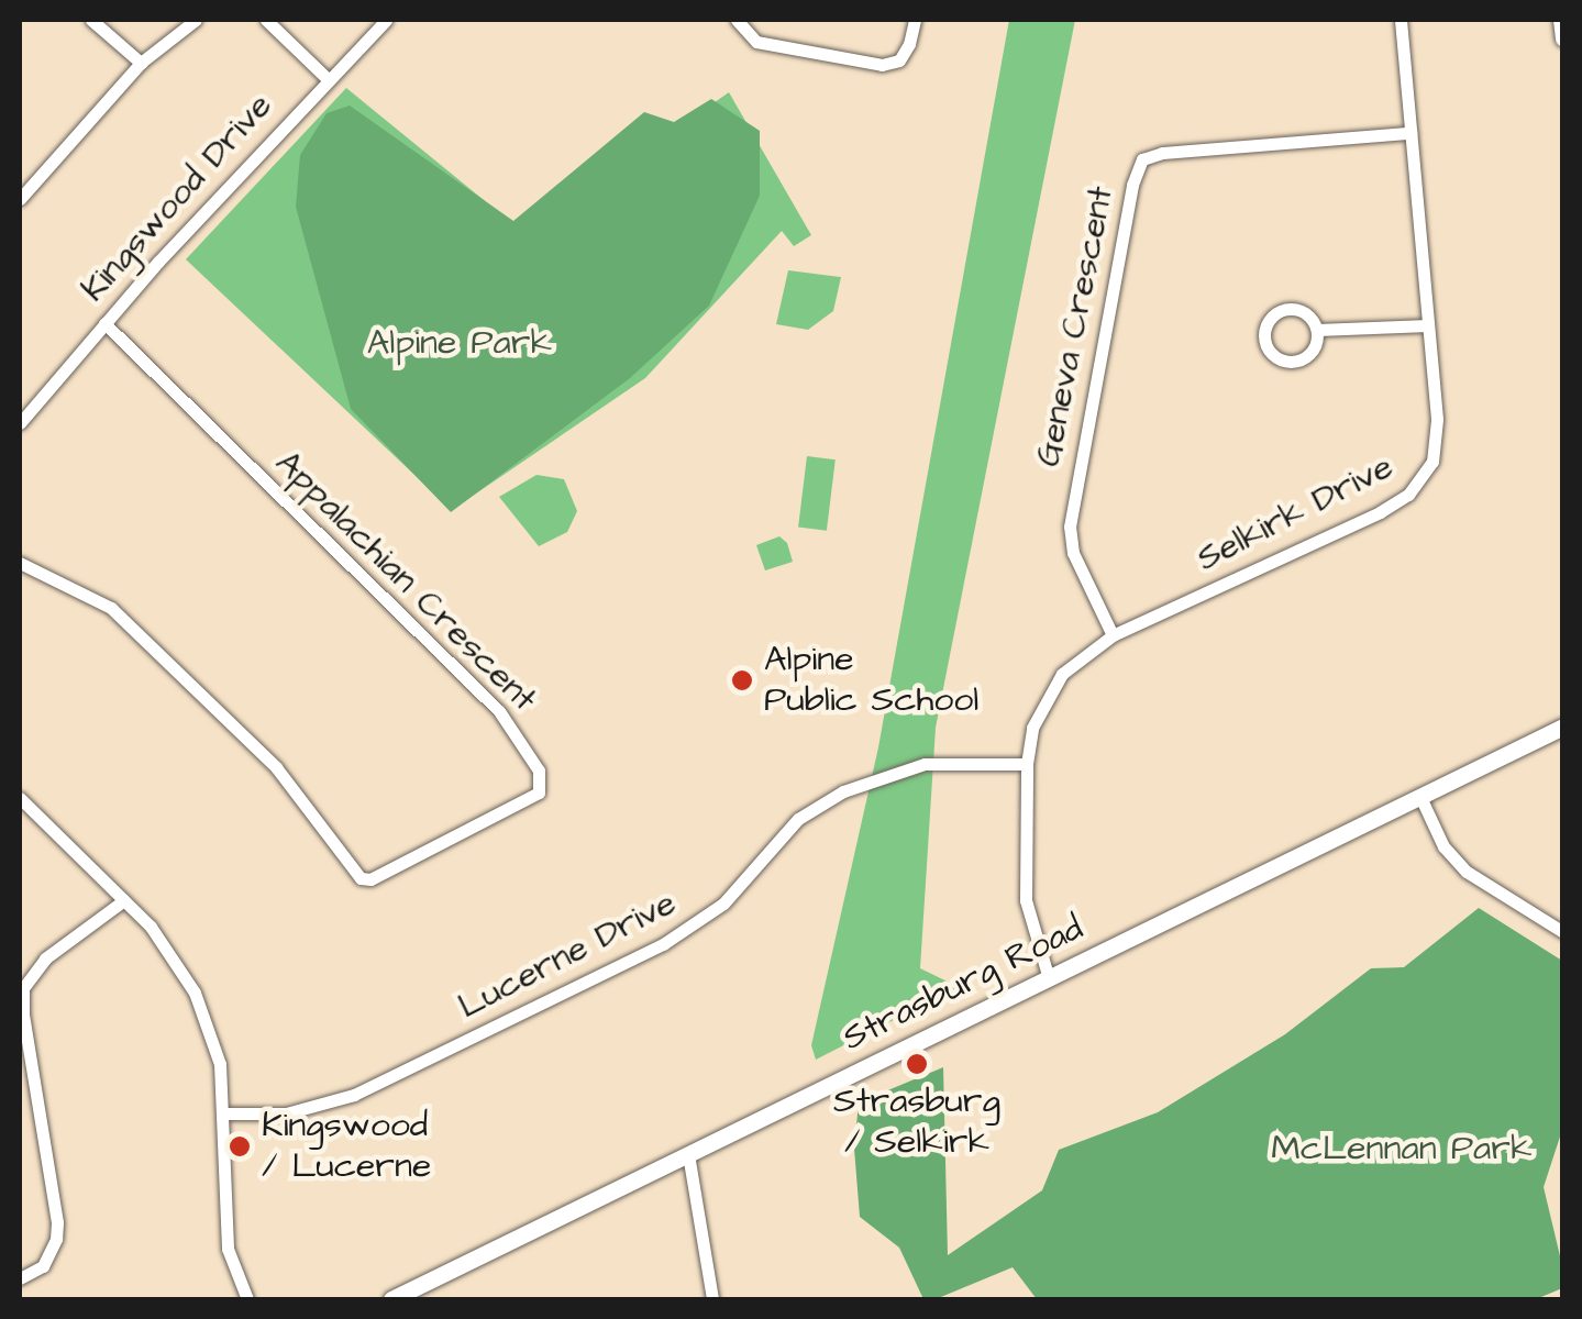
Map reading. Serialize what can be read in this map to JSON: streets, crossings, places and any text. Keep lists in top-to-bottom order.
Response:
{
  "streets": {
    "street": [
      "Kingswood Drive",
      "Geneva Crescent",
      "Selkirk Drive",
      "Appalachian Crescent",
      "Lucerne Drive",
      "Strasburg Road"
    ]
  },
  "crossings": [
    ["Kingswood Drive", "Appalachian Crescent"],
    ["Geneva Crescent", "Selkirk Drive"],
    ["Selkirk Drive", "Lucerne Drive"],
    ["Selkirk Drive", "Strasburg Road"]
  ],
  "parks": ["Alpine Park", "McLennan Park"],
  "places": ["Alpine Public School", "Strasburg / Selkirk", "Kingswood / Lucerne"]
}
